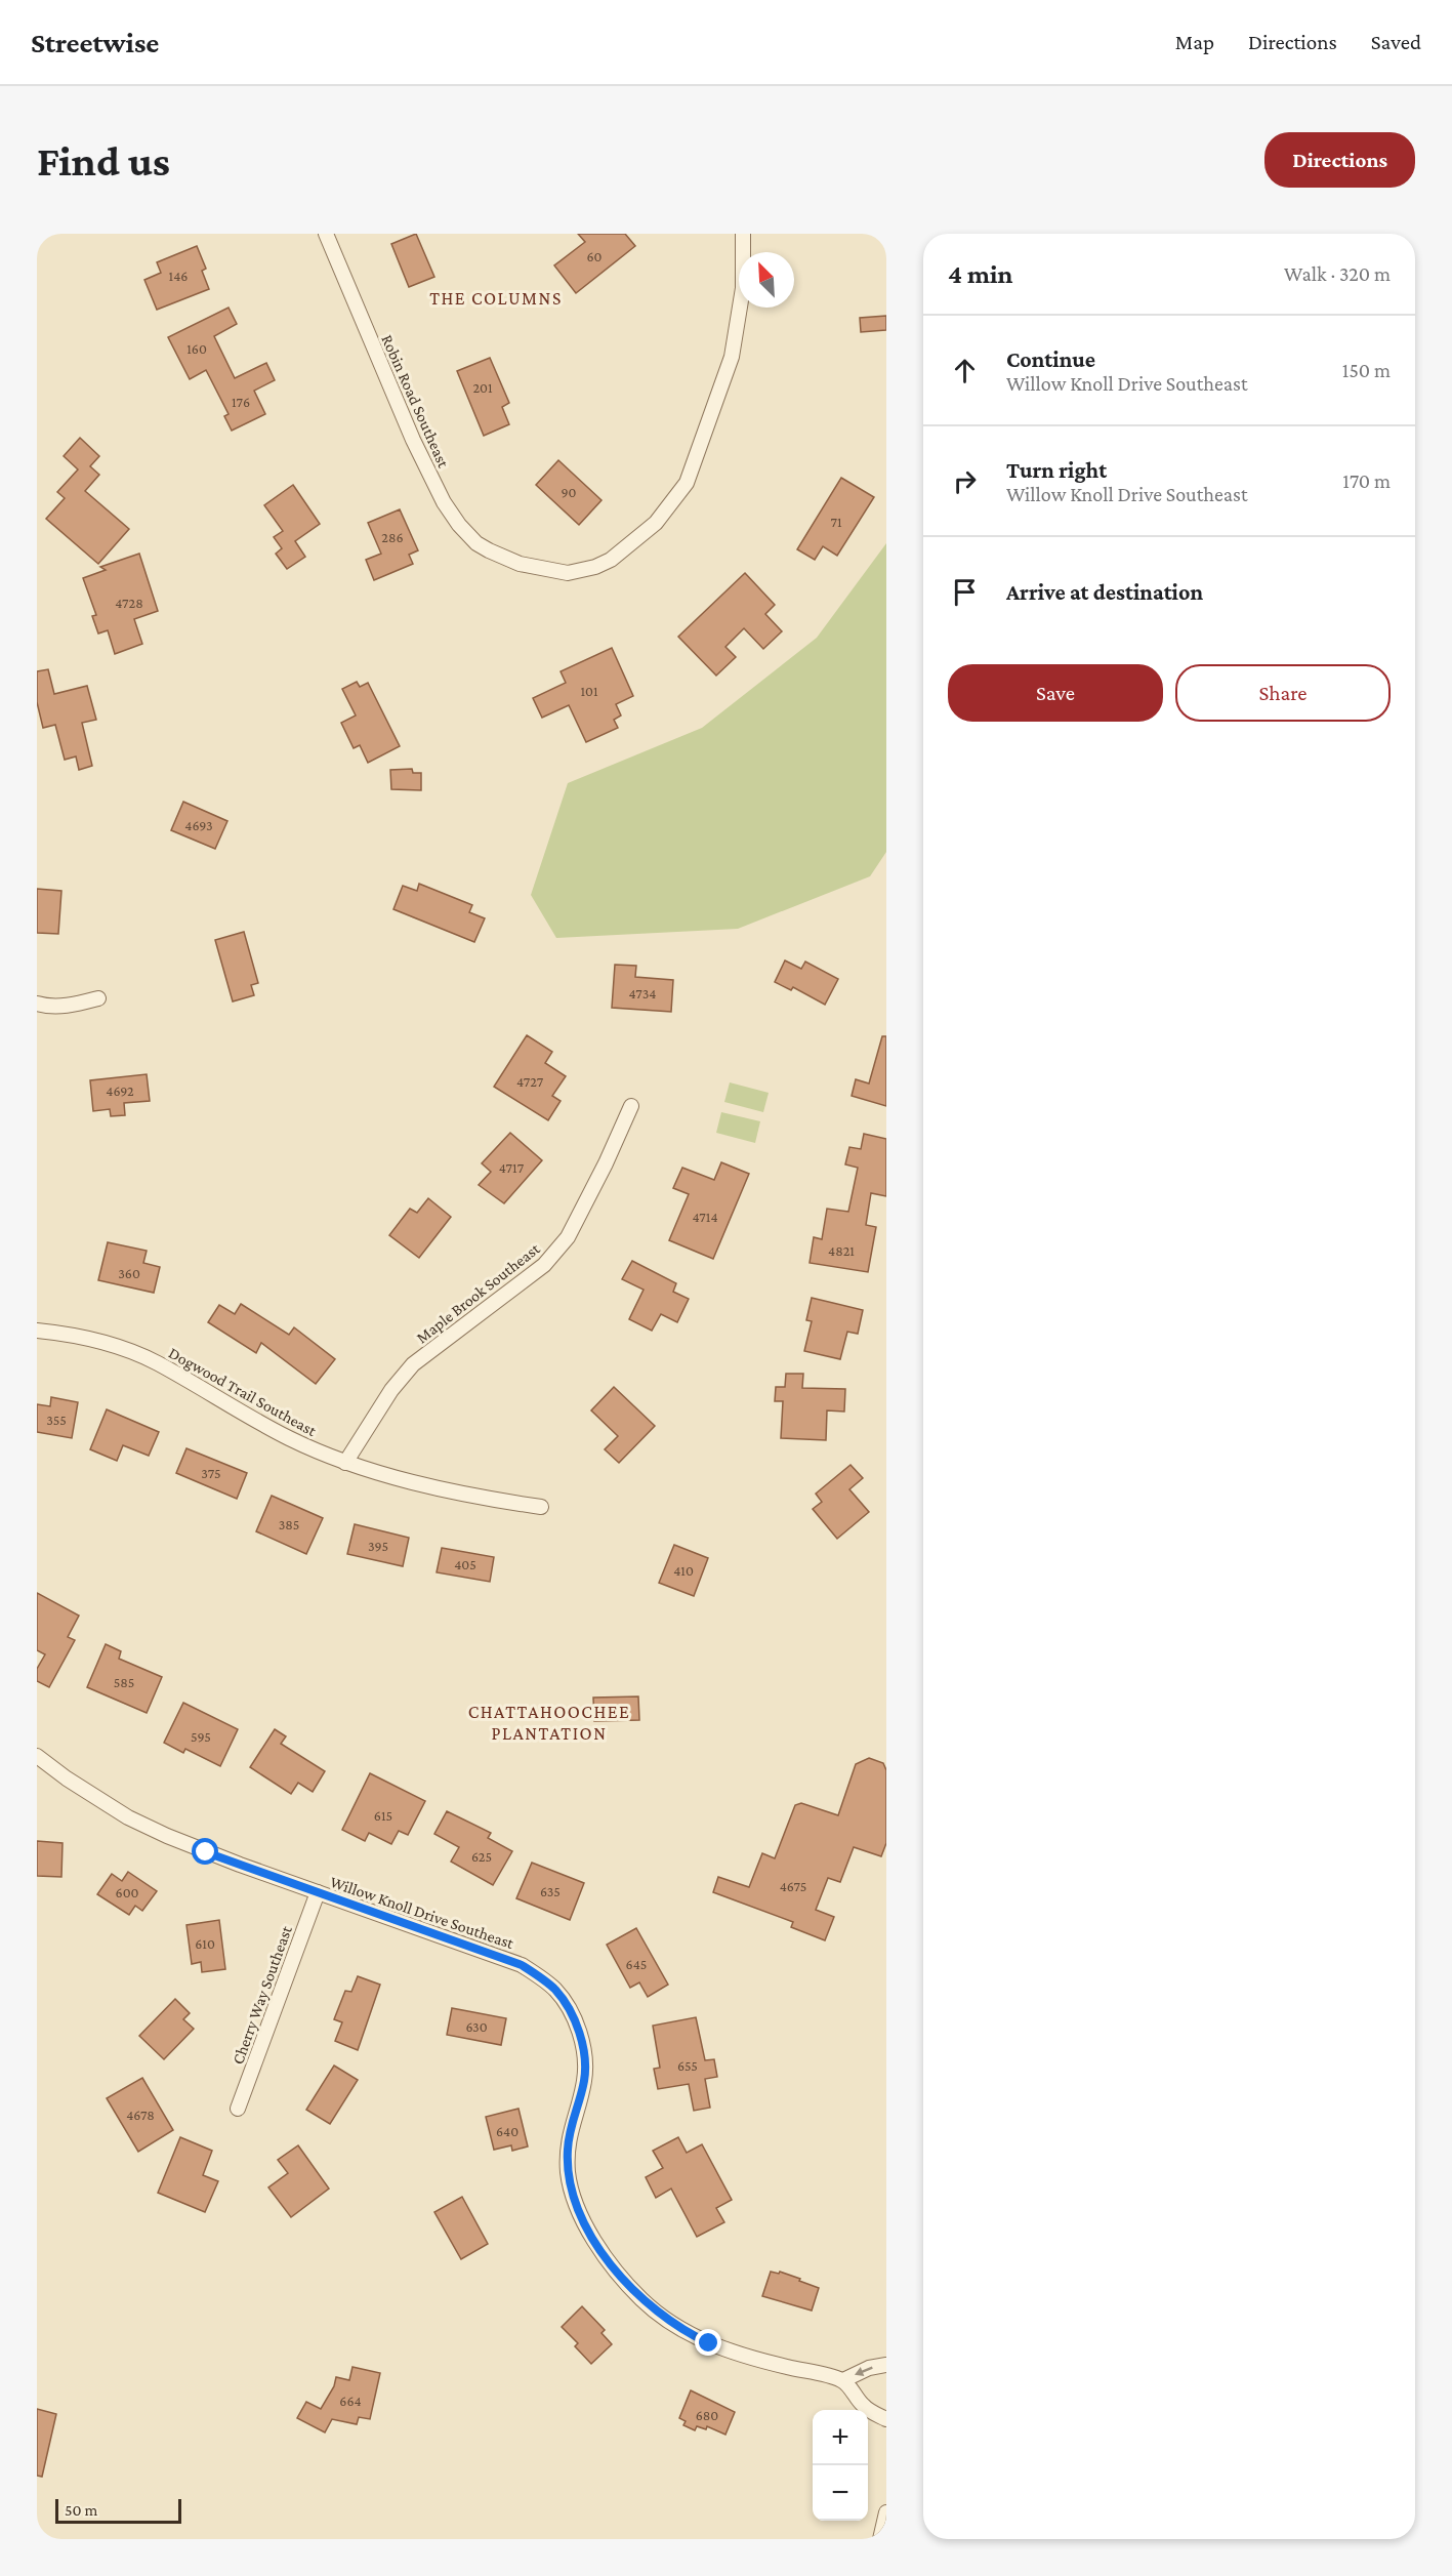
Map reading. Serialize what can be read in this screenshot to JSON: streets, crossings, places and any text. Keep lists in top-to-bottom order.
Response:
{
  "streets": {
    "street": [
      "Robin Road Southeast",
      "Maple Brook Southeast",
      "Dogwood Trail Southeast",
      "Willow Knoll Drive Southeast",
      "Cherry Way Southeast"
    ]
  },
  "crossings": [
    ["Maple Brook Southeast", "Dogwood Trail Southeast"],
    ["Willow Knoll Drive Southeast", "Cherry Way Southeast"]
  ],
  "districts": ["THE COLUMNS", "CHATTAHOOCHEE PLANTATION"],
  "house_numbers": [
    "60",
    "146",
    "160",
    "201",
    "176",
    "90",
    "71",
    "286",
    "4728",
    "101",
    "4693",
    "4734",
    "4727",
    "4692",
    "4717",
    "4714",
    "4821",
    "360",
    "355",
    "375",
    "385",
    "395",
    "405",
    "410",
    "585",
    "595",
    "615",
    "625",
    "4675",
    "635",
    "600",
    "610",
    "645",
    "630",
    "655",
    "4678",
    "640",
    "664",
    "680"
  ],
  "scale_bar": "50 m",
  "north": "top left",
  "page": {
    "header": "Streetwise",
    "nav": ["Map", "Directions", "Saved"],
    "buttons": [
      "Directions",
      ["Save", "Share"]
    ],
    "title": "Find us",
    "heading": ["4 min", "Walk · 320 m"],
    "list": [
      ["Continue", "Willow Knoll Drive Southeast", "150 m"],
      ["Turn right", "Willow Knoll Drive Southeast", "170 m"],
      "Arrive at destination"
    ],
    "map_buttons": ["+", "−"],
    "scale": "50 m"
  }
}
